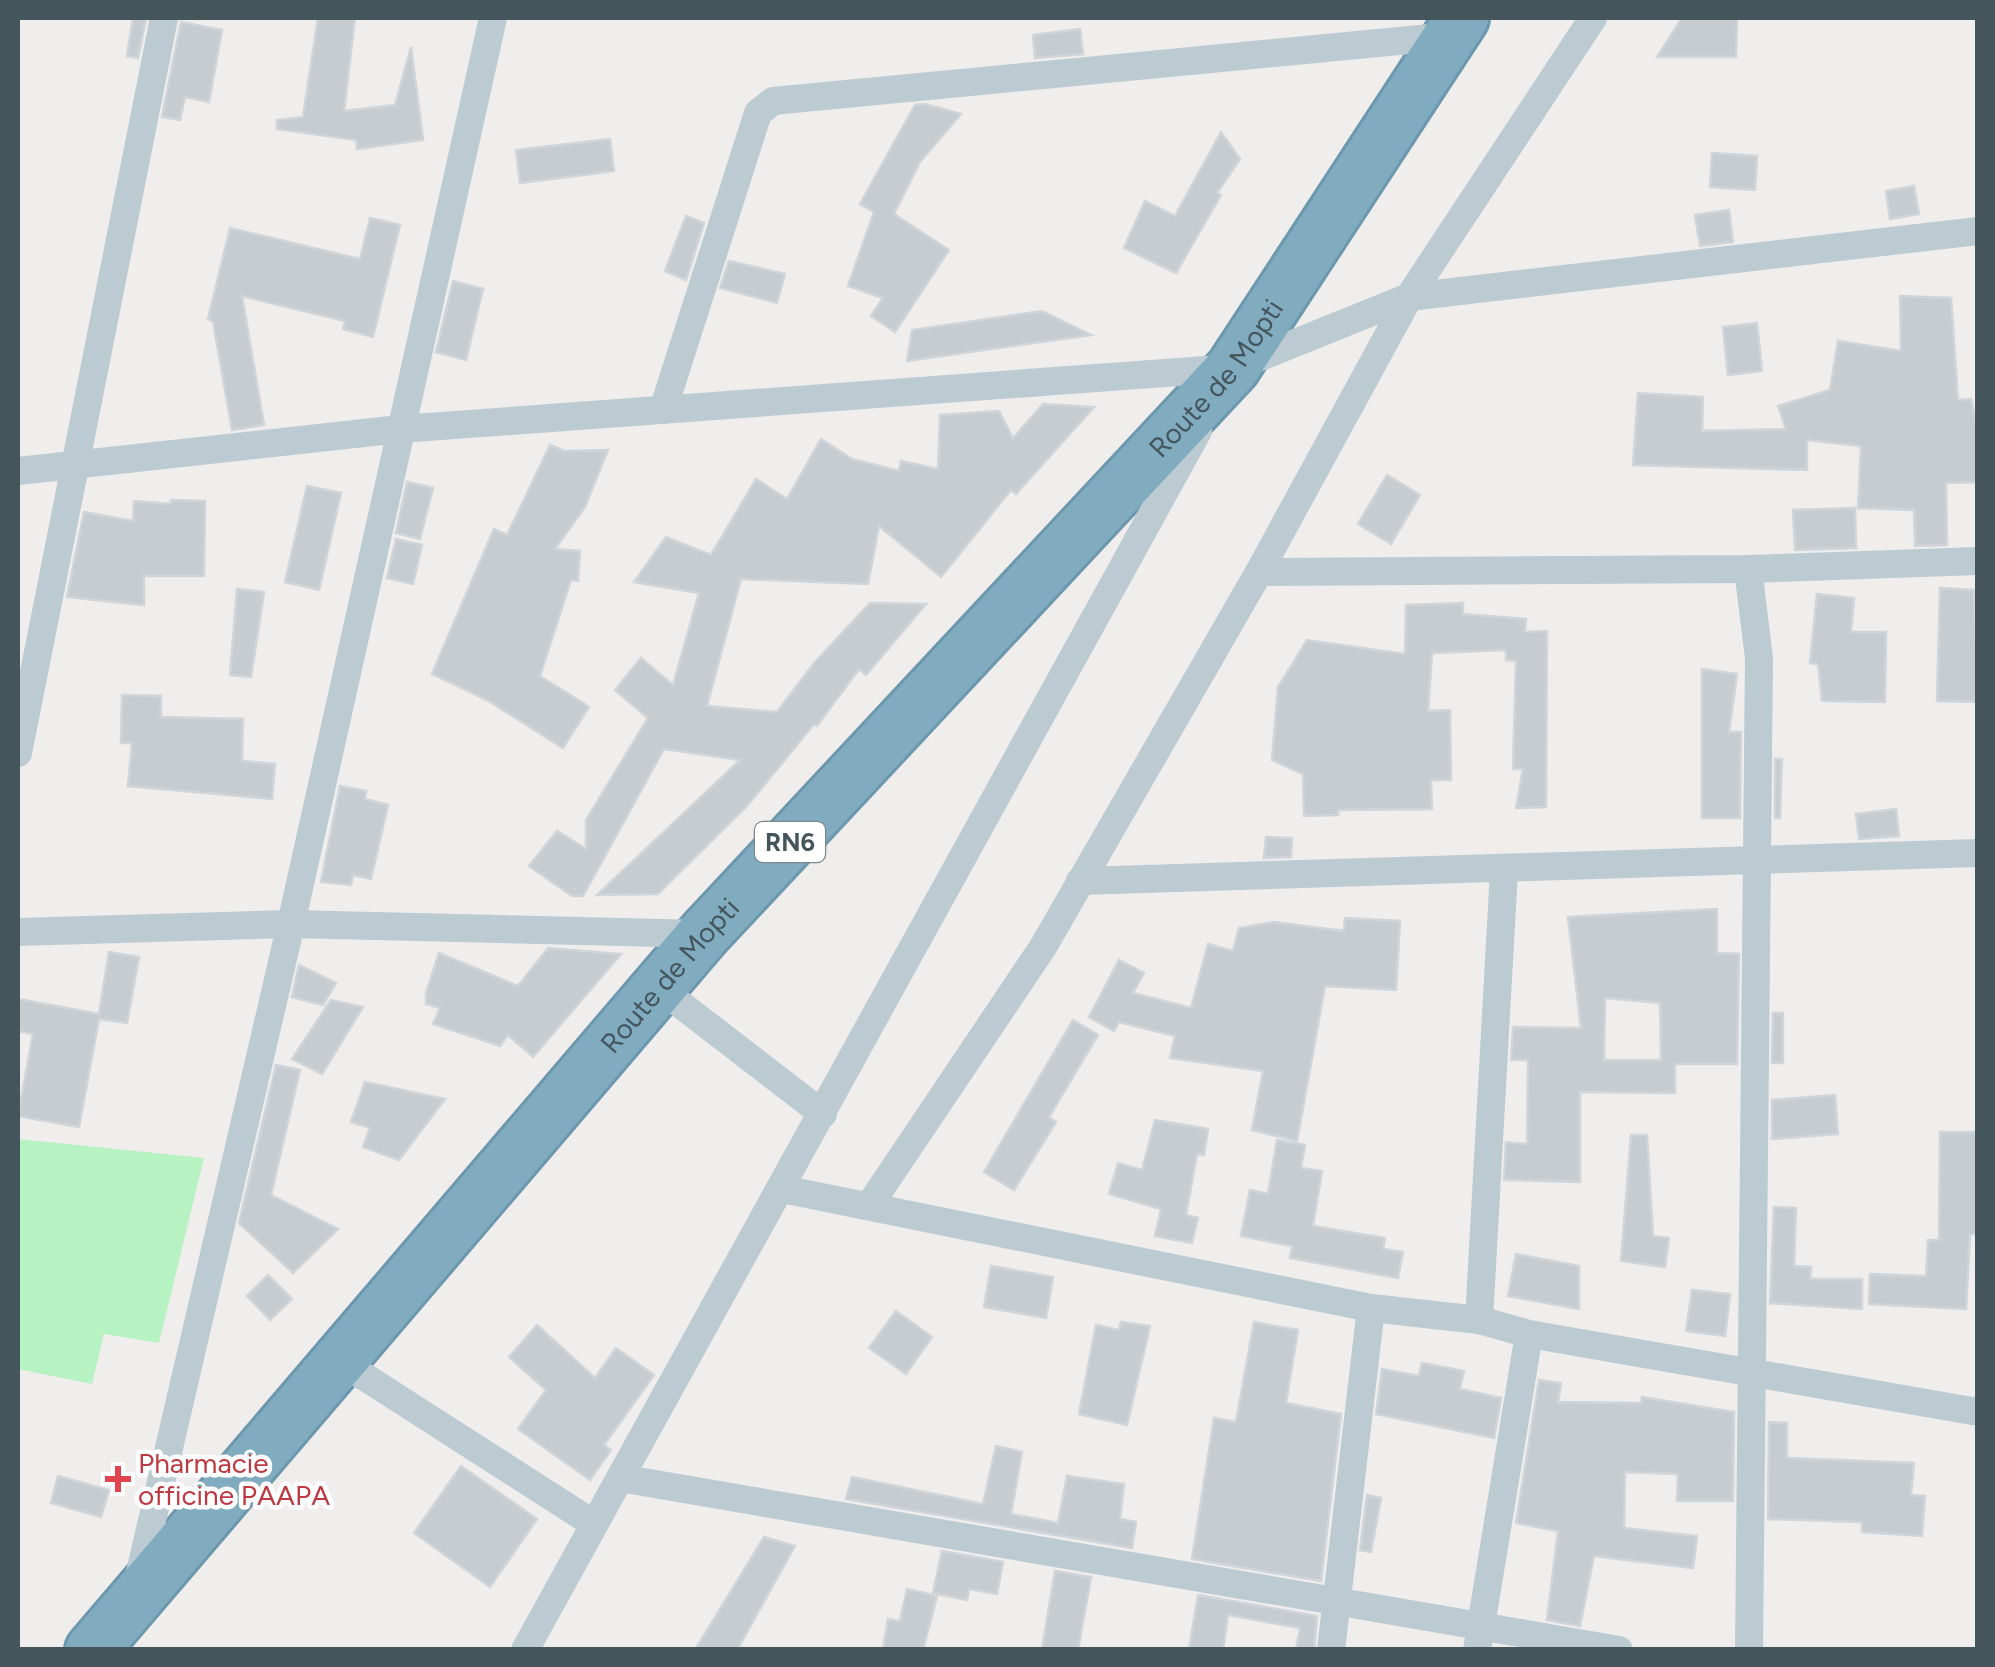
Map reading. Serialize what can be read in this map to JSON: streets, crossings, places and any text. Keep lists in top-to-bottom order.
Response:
{
  "streets": {
    "highway": ["Route de Mopti", "RN6"]
  },
  "places": {
    "health": ["Pharmacie officine PAAPA"]
  }
}
